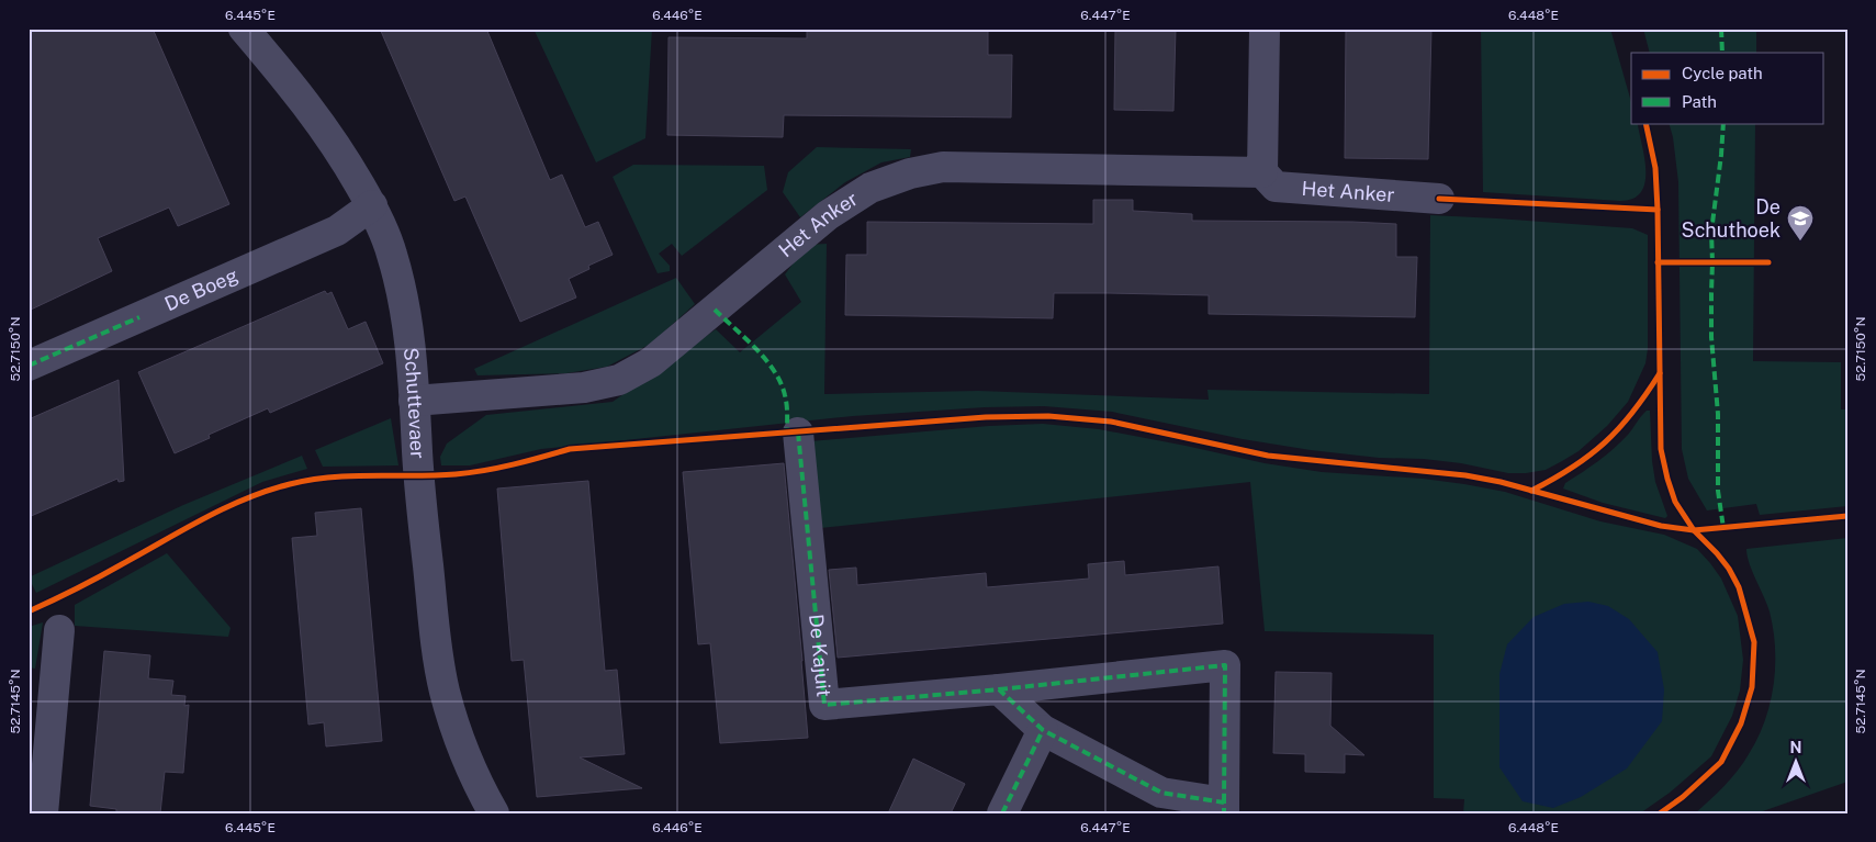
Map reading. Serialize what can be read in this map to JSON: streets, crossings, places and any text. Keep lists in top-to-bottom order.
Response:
{
  "streets": {
    "street": [
      "Het Anker",
      "De Boeg",
      "Schuttevaer",
      "De Kajuit"
    ]
  },
  "crossings": [
    ["Het Anker", "Schuttevaer"],
    ["De Boeg", "Schuttevaer"]
  ],
  "places": {
    "school or university": ["De Schuthoek"]
  },
  "legend": ["Cycle path", "Path"],
  "north": "top",
  "coordinates": [
    "6.445°E",
    "6.446°E",
    "6.447°E",
    "6.448°E",
    "52.7150°N",
    "52.7145°N"
  ]
}
